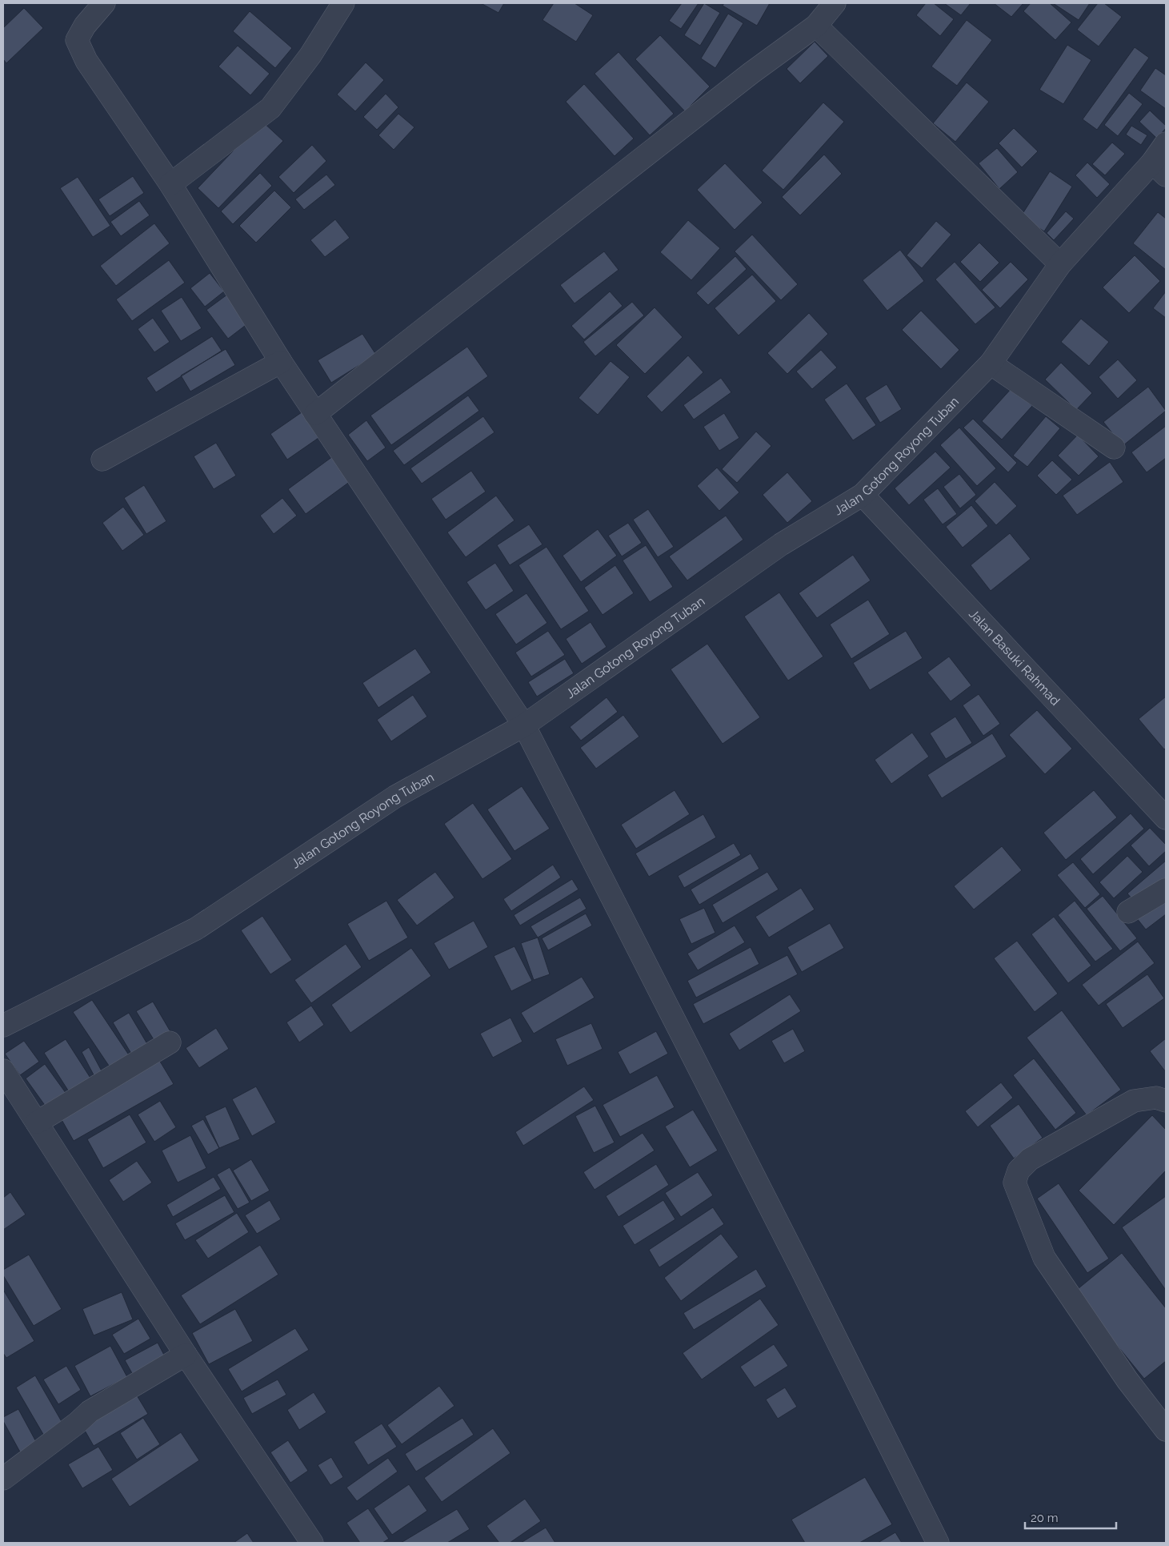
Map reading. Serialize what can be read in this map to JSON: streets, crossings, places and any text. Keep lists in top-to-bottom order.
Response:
{
  "streets": {
    "street": ["Jalan Gotong Royong Tuban", "Jalan Basuki Rahmad"]
  },
  "crossings": [
    ["Jalan Gotong Royong Tuban", "Jalan Basuki Rahmad"]
  ],
  "scale_bar": "20 m"
}
